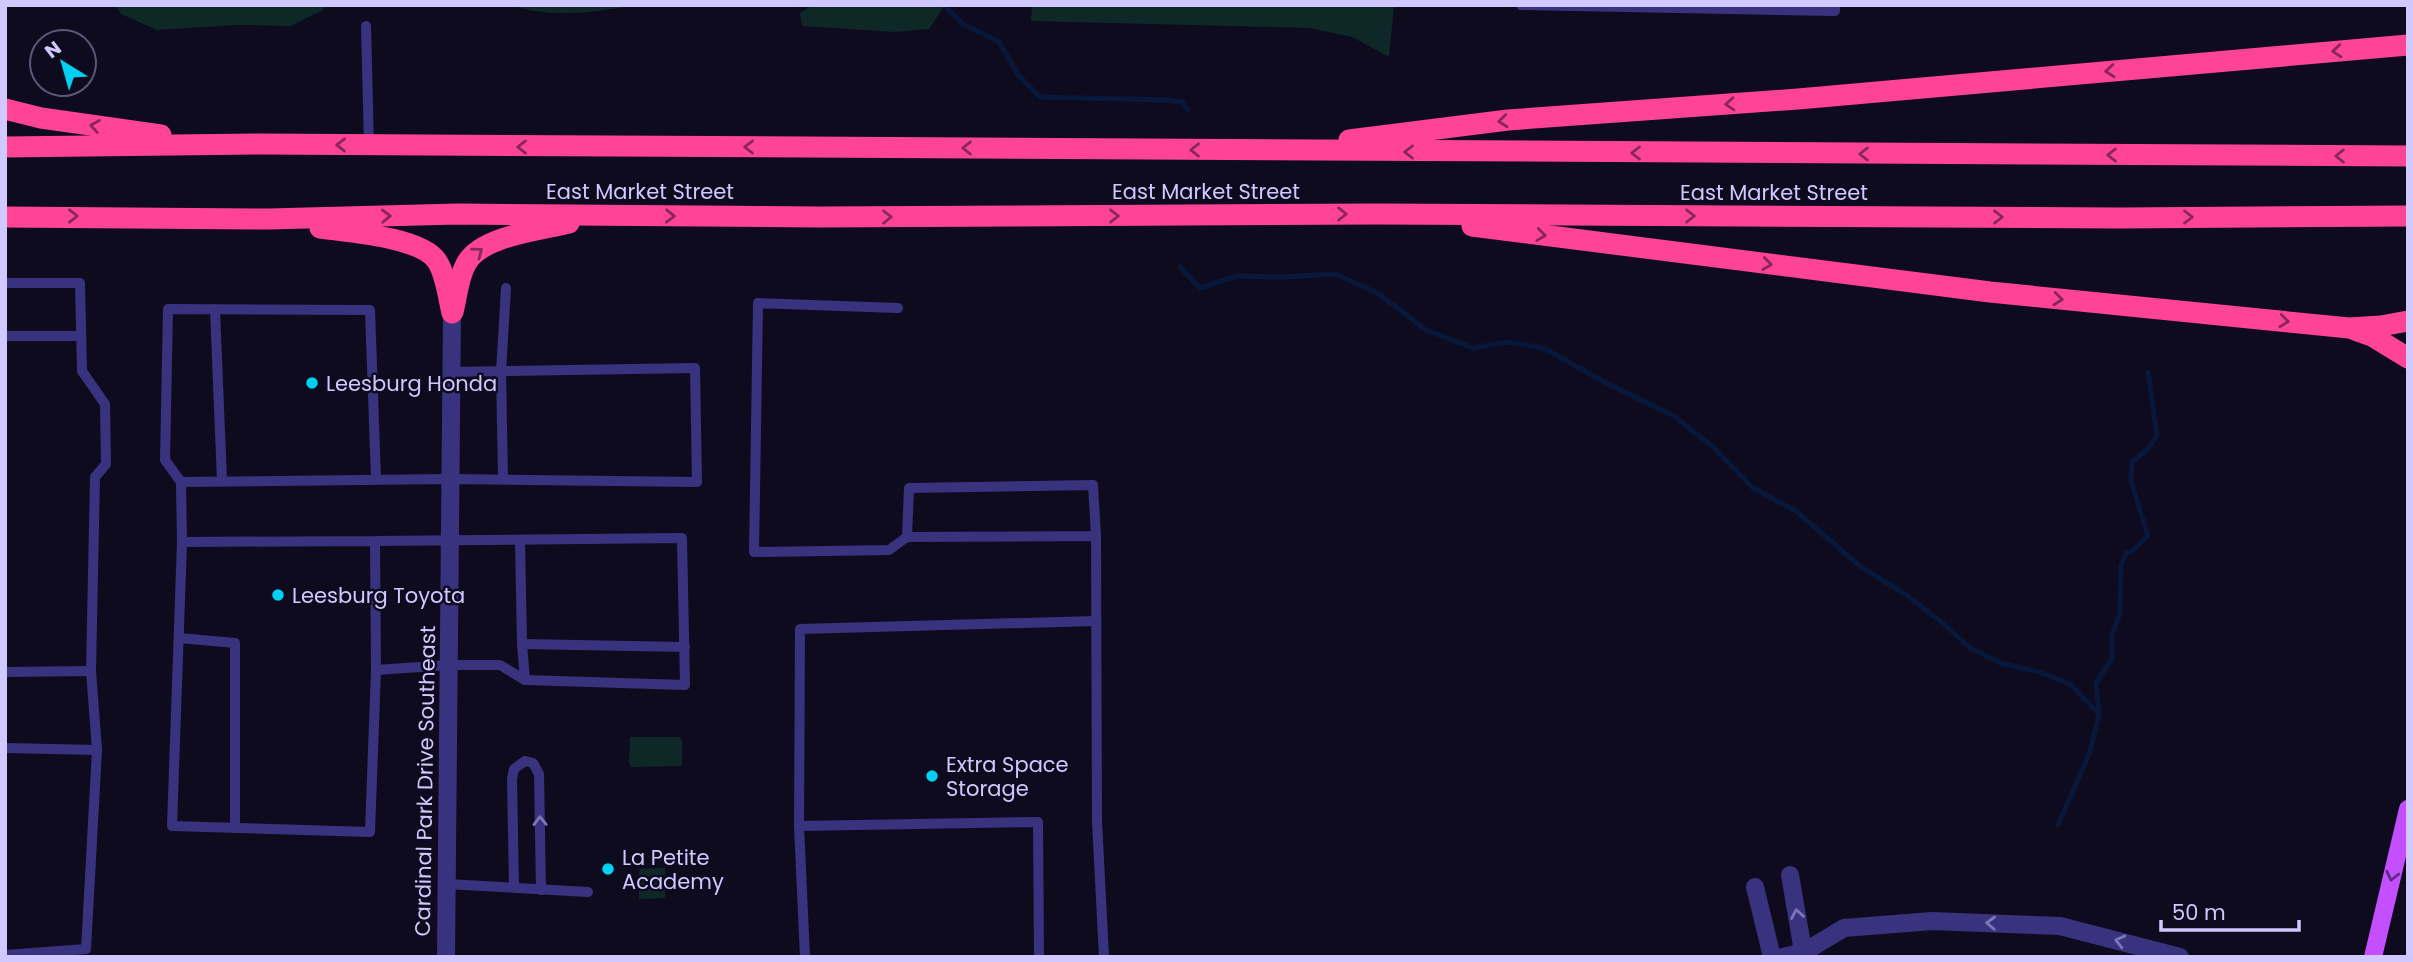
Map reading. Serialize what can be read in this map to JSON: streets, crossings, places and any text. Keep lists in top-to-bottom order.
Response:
{
  "streets": {
    "highway": ["East Market Street"],
    "street": ["Cardinal Park Drive Southeast"]
  },
  "places": [
    "Leesburg Honda",
    "Leesburg Toyota",
    "Extra Space Storage",
    "La Petite Academy"
  ],
  "scale_bar": "50 m",
  "north": "top left"
}
